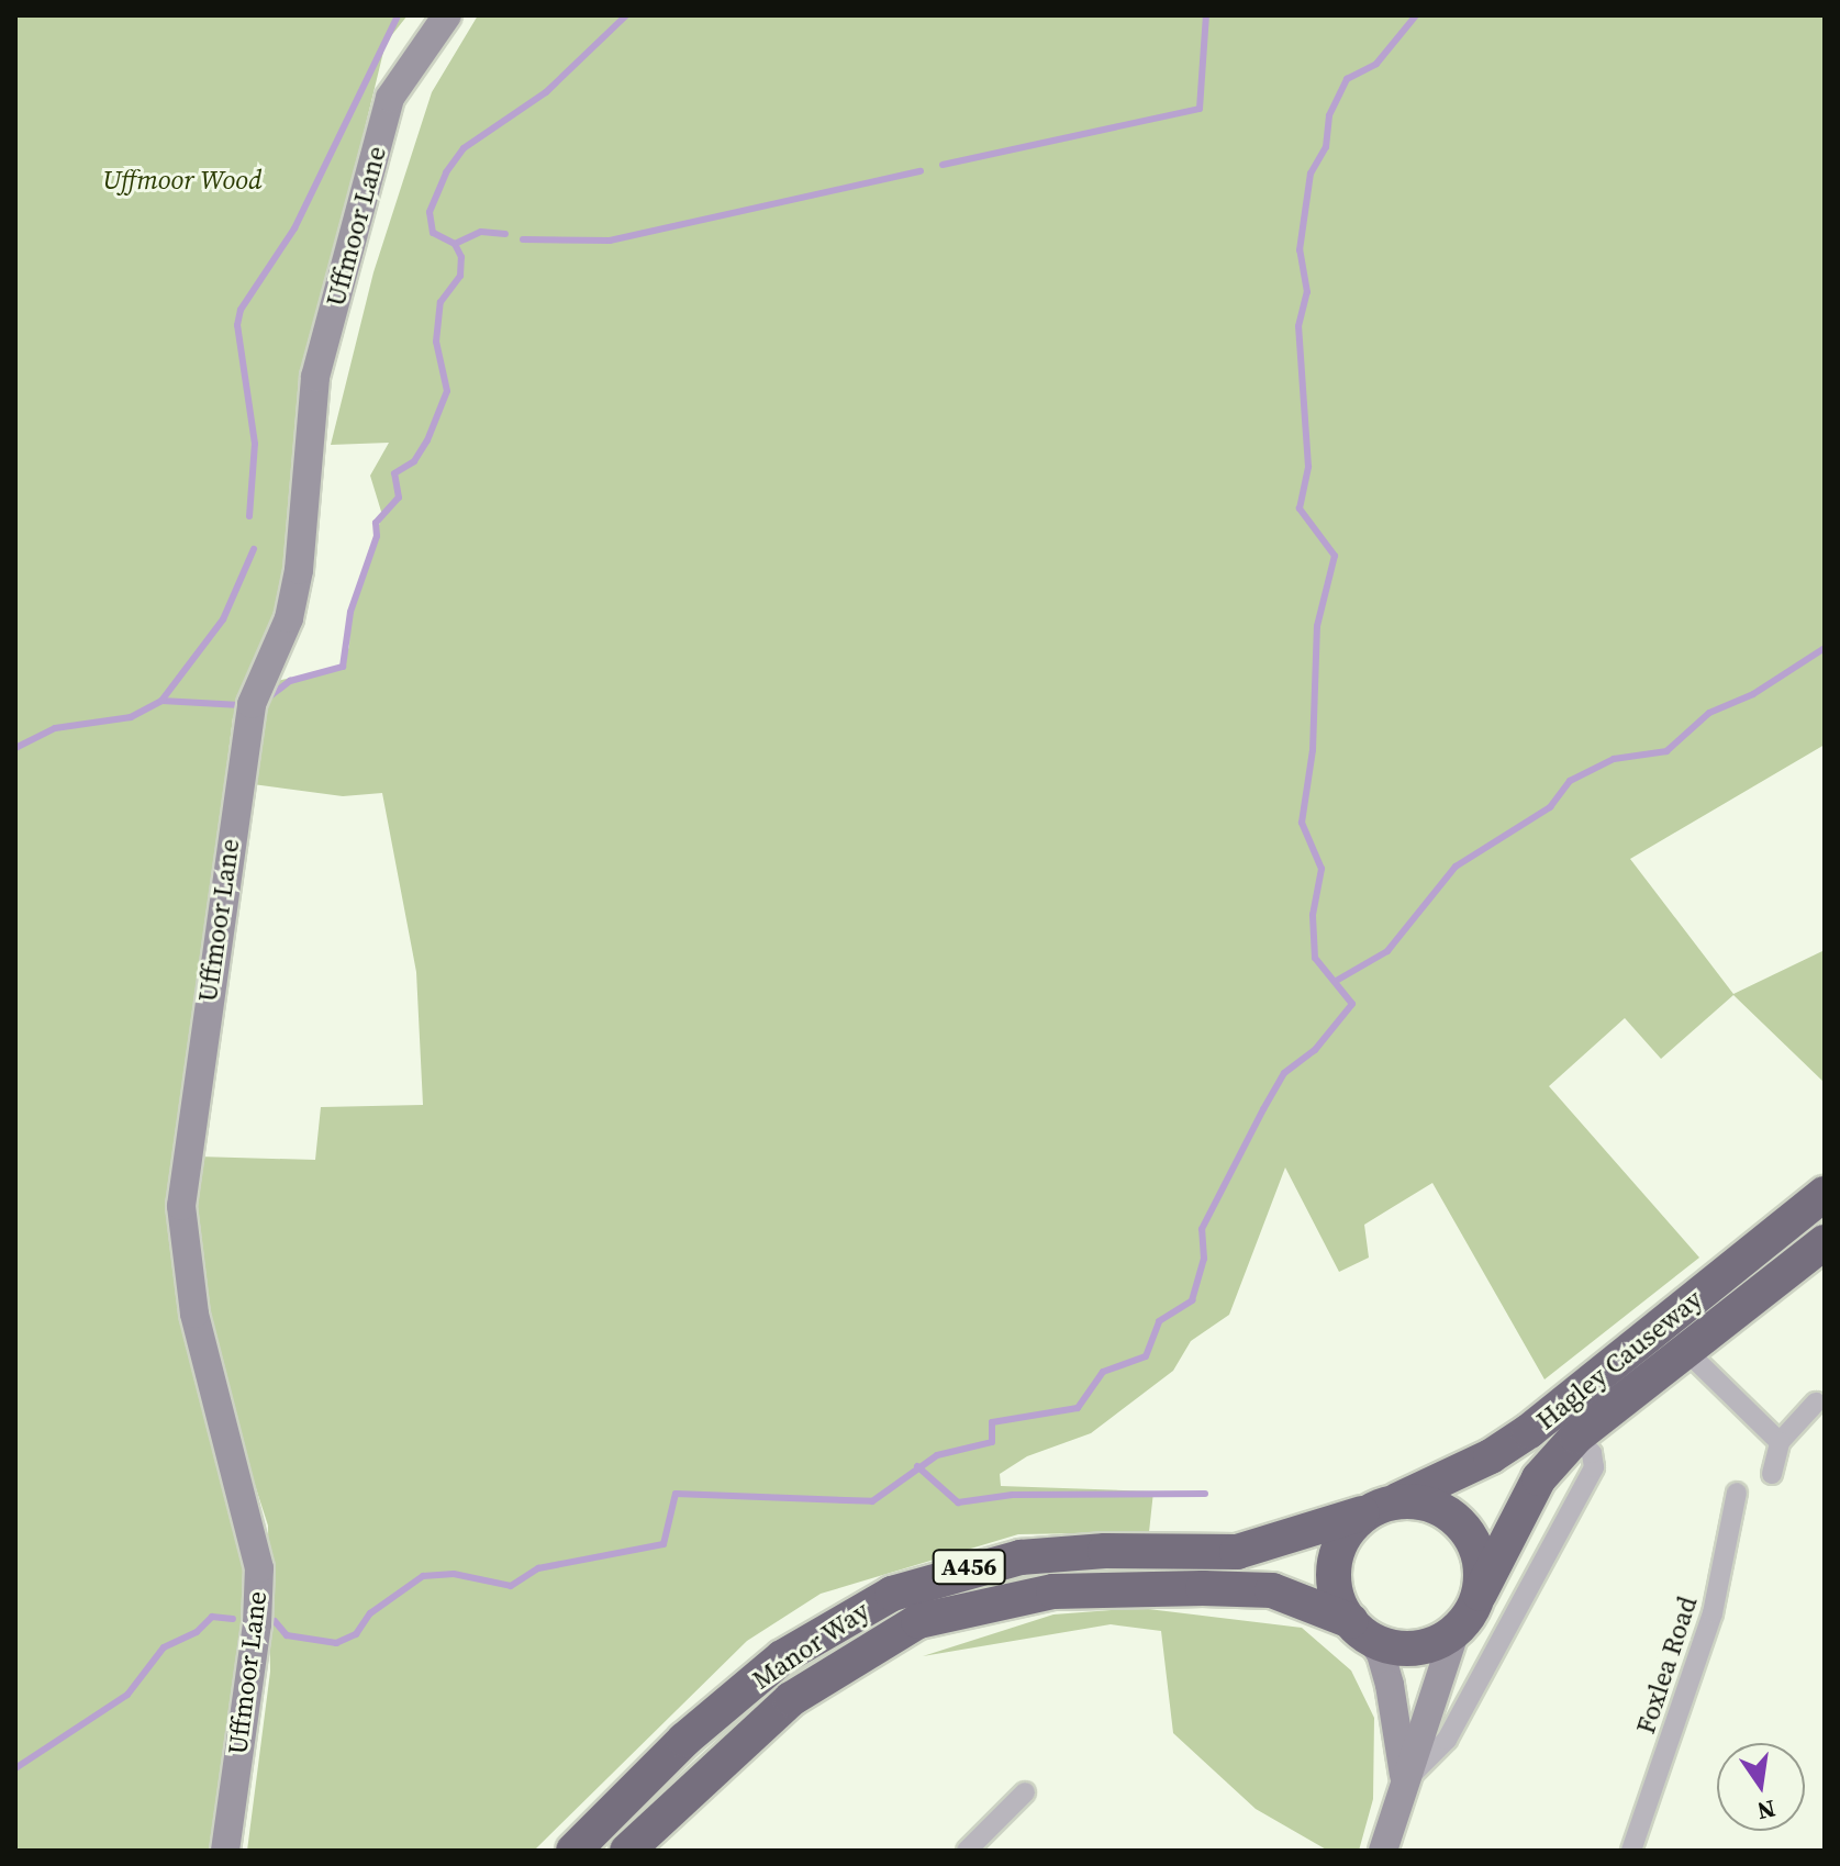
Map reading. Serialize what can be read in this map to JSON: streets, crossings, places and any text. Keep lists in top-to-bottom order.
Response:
{
  "streets": {
    "highway": ["Hagley Causeway", "A456", "Manor Way"],
    "street": ["Uffmoor Lane", "Foxlea Road"]
  },
  "crossings": [
    ["Hagley Causeway", "A456"],
    ["Hagley Causeway", "Manor Way"],
    ["A456", "Manor Way"]
  ],
  "parks": ["Uffmoor Wood"],
  "north": "bottom"
}
